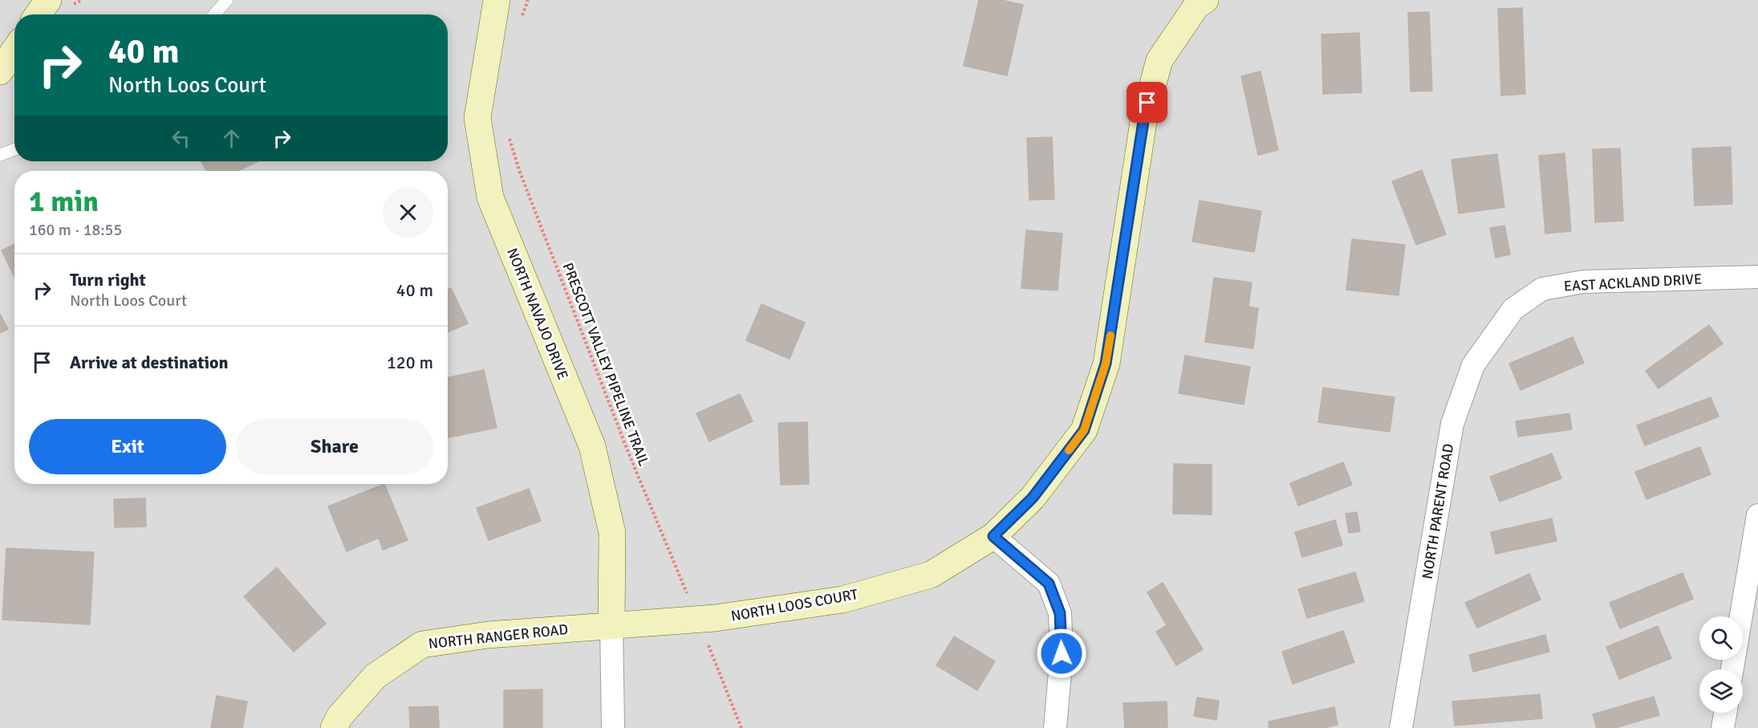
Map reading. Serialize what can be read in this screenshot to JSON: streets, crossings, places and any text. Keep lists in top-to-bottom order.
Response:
{
  "streets": {
    "street": [
      "EAST ACKLAND DRIVE",
      "NORTH NAVAJO DRIVE",
      "NORTH PARENT ROAD",
      "NORTH LOOS COURT",
      "NORTH RANGER ROAD"
    ],
    "path": ["PRESCOTT VALLEY PIPELINE TRAIL"]
  },
  "crossings": [
    ["EAST ACKLAND DRIVE", "NORTH PARENT ROAD"],
    ["NORTH NAVAJO DRIVE", "NORTH LOOS COURT"],
    ["NORTH NAVAJO DRIVE", "NORTH RANGER ROAD"],
    ["PRESCOTT VALLEY PIPELINE TRAIL", "NORTH LOOS COURT"],
    ["NORTH LOOS COURT", "NORTH RANGER ROAD"]
  ],
  "page": {
    "turn": ["40 m", "North Loos Court"],
    "heading": ["1 min", "160 m · 18:55"],
    "list": [
      {
        "name": "Turn right",
        "note": "North Loos Court",
        "value": "40 m"
      },
      {
        "name": "Arrive at destination",
        "value": "120 m"
      }
    ],
    "buttons": ["Exit", "Share"]
  }
}
